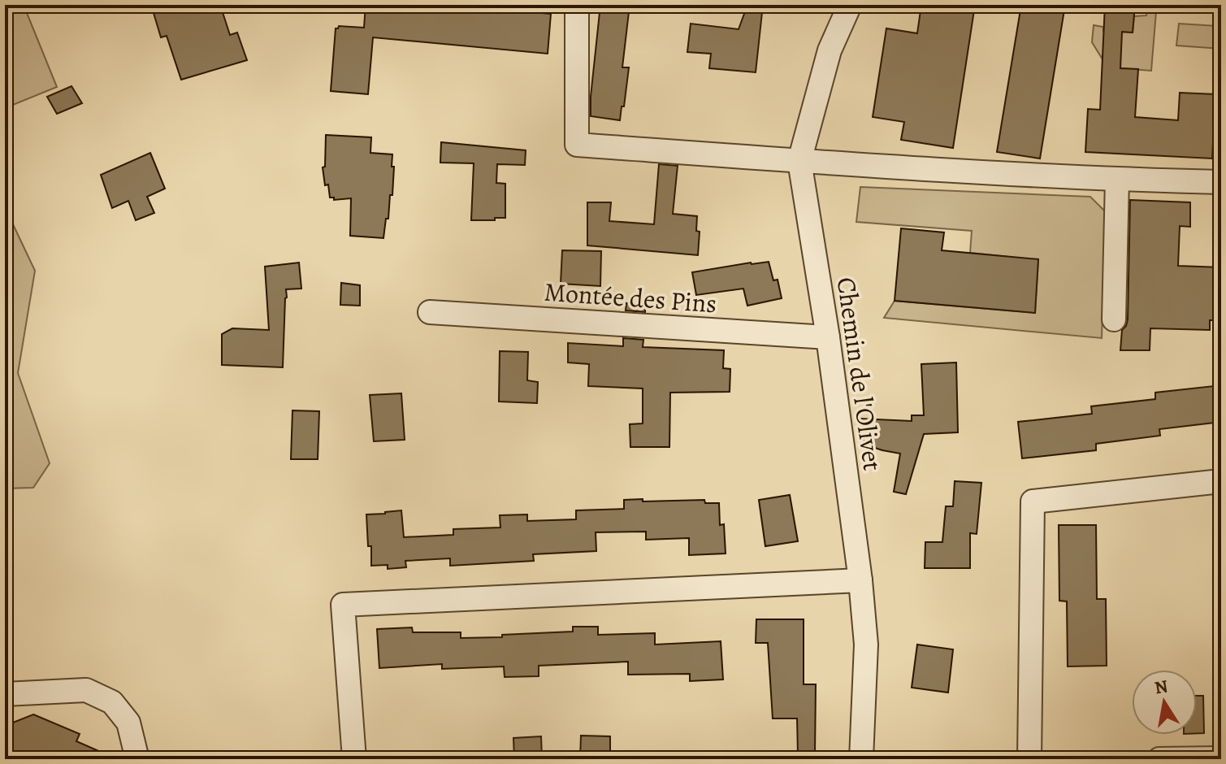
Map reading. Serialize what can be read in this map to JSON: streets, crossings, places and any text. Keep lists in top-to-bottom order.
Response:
{
  "streets": {
    "street": ["Montée des Pins", "Chemin de l'Olivet"]
  },
  "crossings": [
    ["Montée des Pins", "Chemin de l'Olivet"]
  ],
  "north": "top"
}
